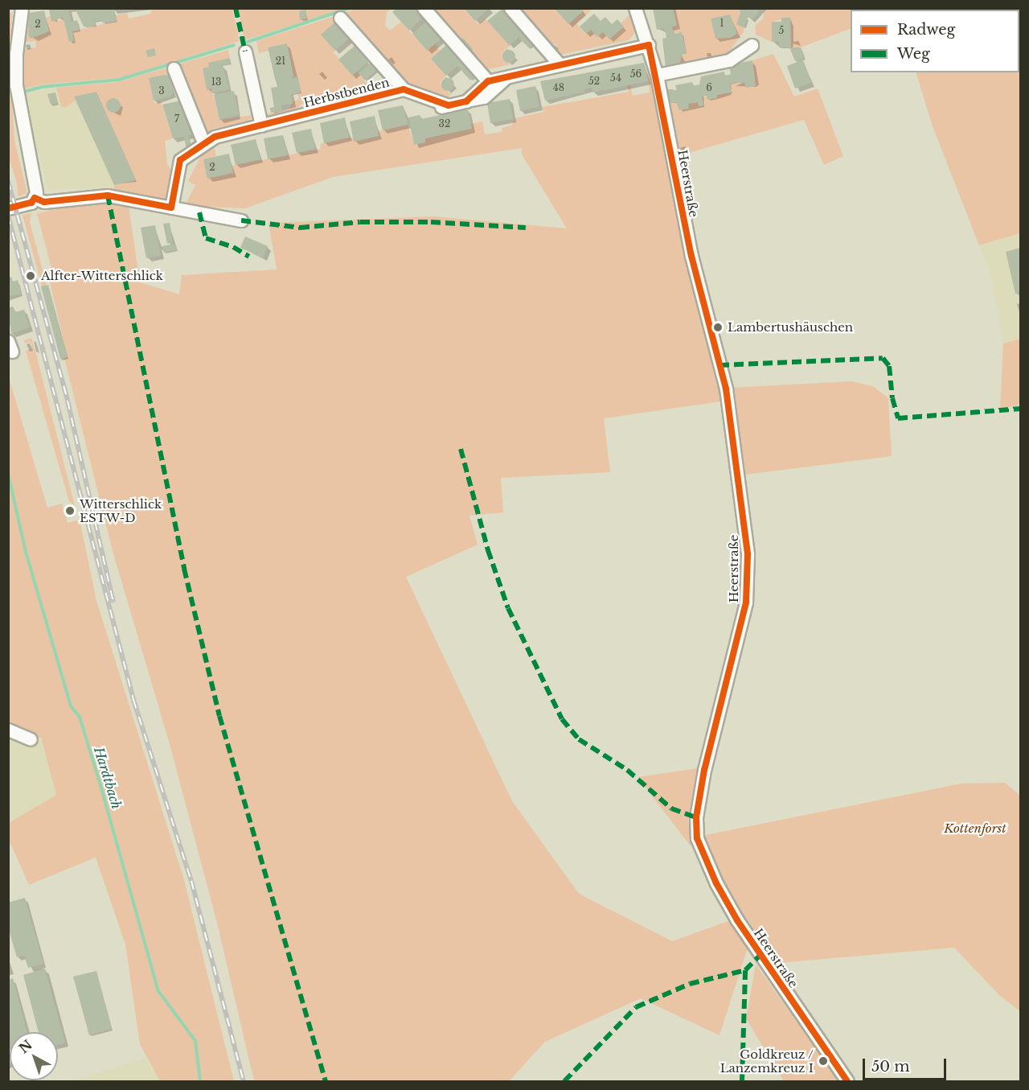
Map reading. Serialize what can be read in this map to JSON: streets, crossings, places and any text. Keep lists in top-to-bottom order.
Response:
{
  "streets": {
    "street": ["Herbstbenden", "Heerstraße"]
  },
  "crossings": [
    ["Herbstbenden", "Heerstraße"]
  ],
  "water": ["Hardtbach"],
  "parks": ["Kottenforst"],
  "places": [
    "Alfter-Witterschlick",
    "Lambertushäuschen",
    "Witterschlick ESTW-D",
    "Goldkreuz / Lanzemkreuz I"
  ],
  "house_numbers": [
    "1",
    "2",
    "5",
    "21",
    "56",
    "54",
    "52",
    "13",
    "48",
    "6",
    "3",
    "7",
    "32",
    "2"
  ],
  "legend": ["Radweg", "Weg"],
  "scale_bar": "50 m",
  "north": "top left"
}
